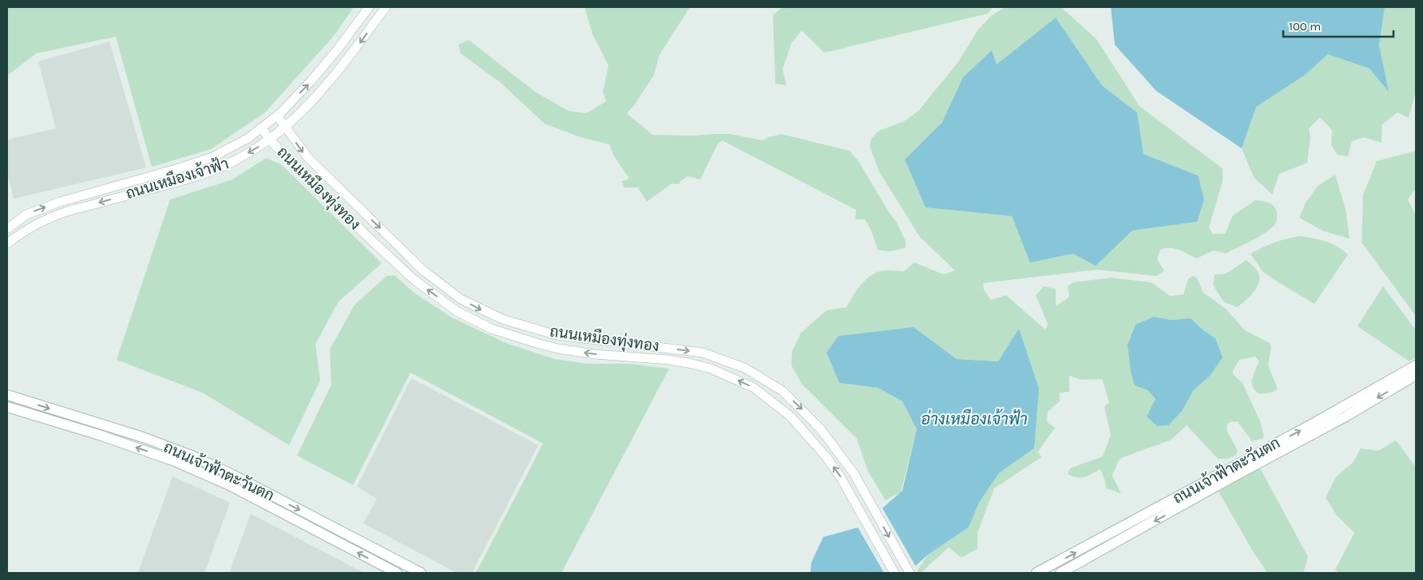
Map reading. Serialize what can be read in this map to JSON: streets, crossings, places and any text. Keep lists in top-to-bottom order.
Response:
{
  "streets": {
    "main road": ["ถนนเจ้าฟ้าตะวันตก"],
    "street": ["ถนนเหมืองเจ้าฟ้า", "ถนนเหมืองทุ่งทอง"]
  },
  "crossings": [
    ["ถนนเหมืองเจ้าฟ้า", "ถนนเหมืองทุ่งทอง"]
  ],
  "water": ["อ่างเหมืองเจ้าฟ้า"],
  "scale_bar": "100 m"
}
